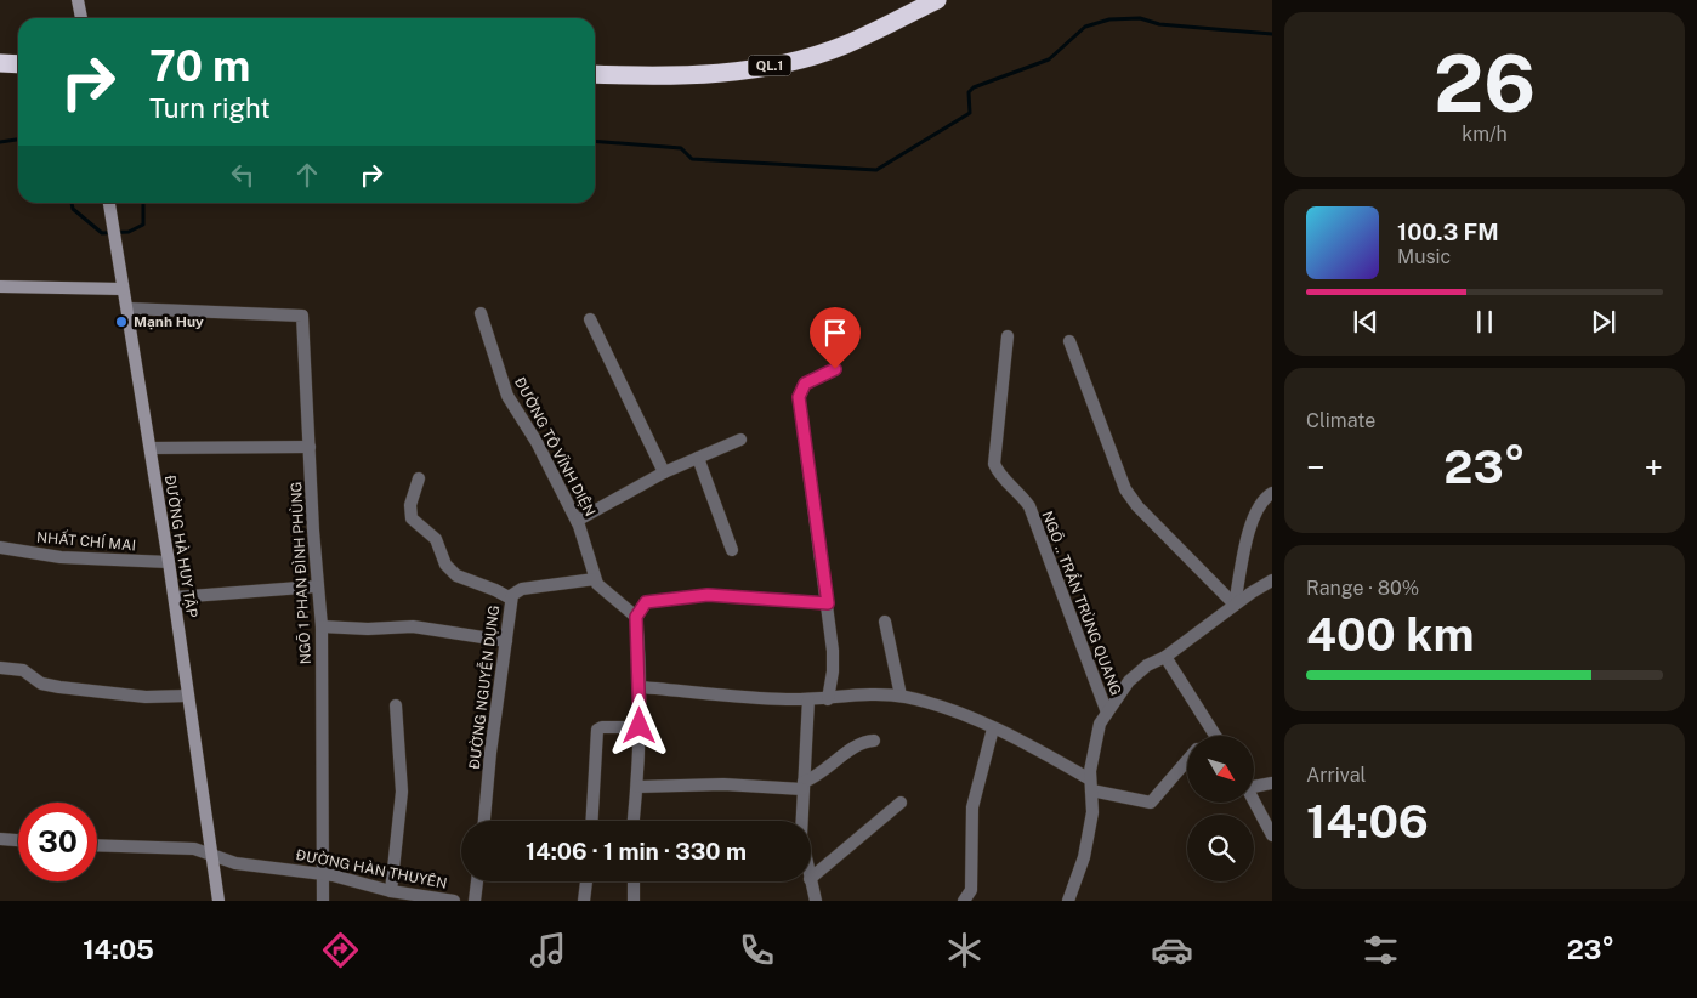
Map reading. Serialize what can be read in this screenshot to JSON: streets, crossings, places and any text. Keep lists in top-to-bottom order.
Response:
{
  "streets": {
    "highway": ["QL.1"],
    "main road": ["ĐƯỜNG HÀ HUY TẬP"],
    "street": [
      "ĐƯỜNG TÔ VĨNH DIỆN",
      "NHẤT CHÍ MAI",
      "NGÕ 1 PHAN ĐÌNH PHÙNG",
      "NGÕ .. TRẦN TRÙNG QUANG",
      "ĐƯỜNG NGUYỄN DỤNG",
      "ĐƯỜNG HÀN THUYÊN"
    ]
  },
  "crossings": [
    ["ĐƯỜNG TÔ VĨNH DIỆN", "ĐƯỜNG NGUYỄN DỤNG"],
    ["NHẤT CHÍ MAI", "ĐƯỜNG HÀ HUY TẬP"],
    ["ĐƯỜNG HÀ HUY TẬP", "NGÕ 1 PHAN ĐÌNH PHÙNG"],
    ["ĐƯỜNG HÀ HUY TẬP", "ĐƯỜNG HÀN THUYÊN"],
    ["NGÕ 1 PHAN ĐÌNH PHÙNG", "ĐƯỜNG HÀN THUYÊN"]
  ],
  "places": ["Mạnh Huy"],
  "north": "bottom right",
  "page": {
    "tile": [
      ["26", "km/h"],
      "Climate",
      ["Range · 80%", "400 km"],
      ["Arrival", "14:06"]
    ],
    "turn": ["70 m", "Turn right"],
    "song": ["100.3 FM", "Music"],
    "heat": ["−", "23°", "+"],
    "limit": "30",
    "trip": "14:06 · 1 min · 330 m",
    "tabs": ["14:05", "23°"]
  }
}
